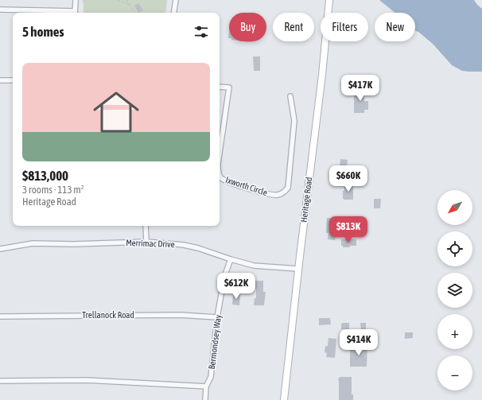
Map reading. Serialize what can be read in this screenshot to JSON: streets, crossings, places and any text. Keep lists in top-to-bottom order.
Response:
{
  "streets": {
    "street": [
      "Ixworth Circle",
      "Heritage Road",
      "Merrimac Drive",
      "Trellanock Road",
      "Bermondsey Way"
    ]
  },
  "crossings": [
    ["Heritage Road", "Merrimac Drive"],
    ["Merrimac Drive", "Bermondsey Way"],
    ["Trellanock Road", "Bermondsey Way"]
  ],
  "north": "bottom left",
  "page": {
    "chip": [
      "Buy",
      "Rent",
      "Filters",
      "New"
    ],
    "heading": "5 homes",
    "list": [
      {
        "name": "$813,000",
        "note": "3 rooms · 113 m² · Heritage Road"
      }
    ],
    "price": [
      "$417K",
      "$660K",
      "$813K",
      "$612K",
      "$414K"
    ],
    "map_buttons": ["+", "−"]
  }
}
